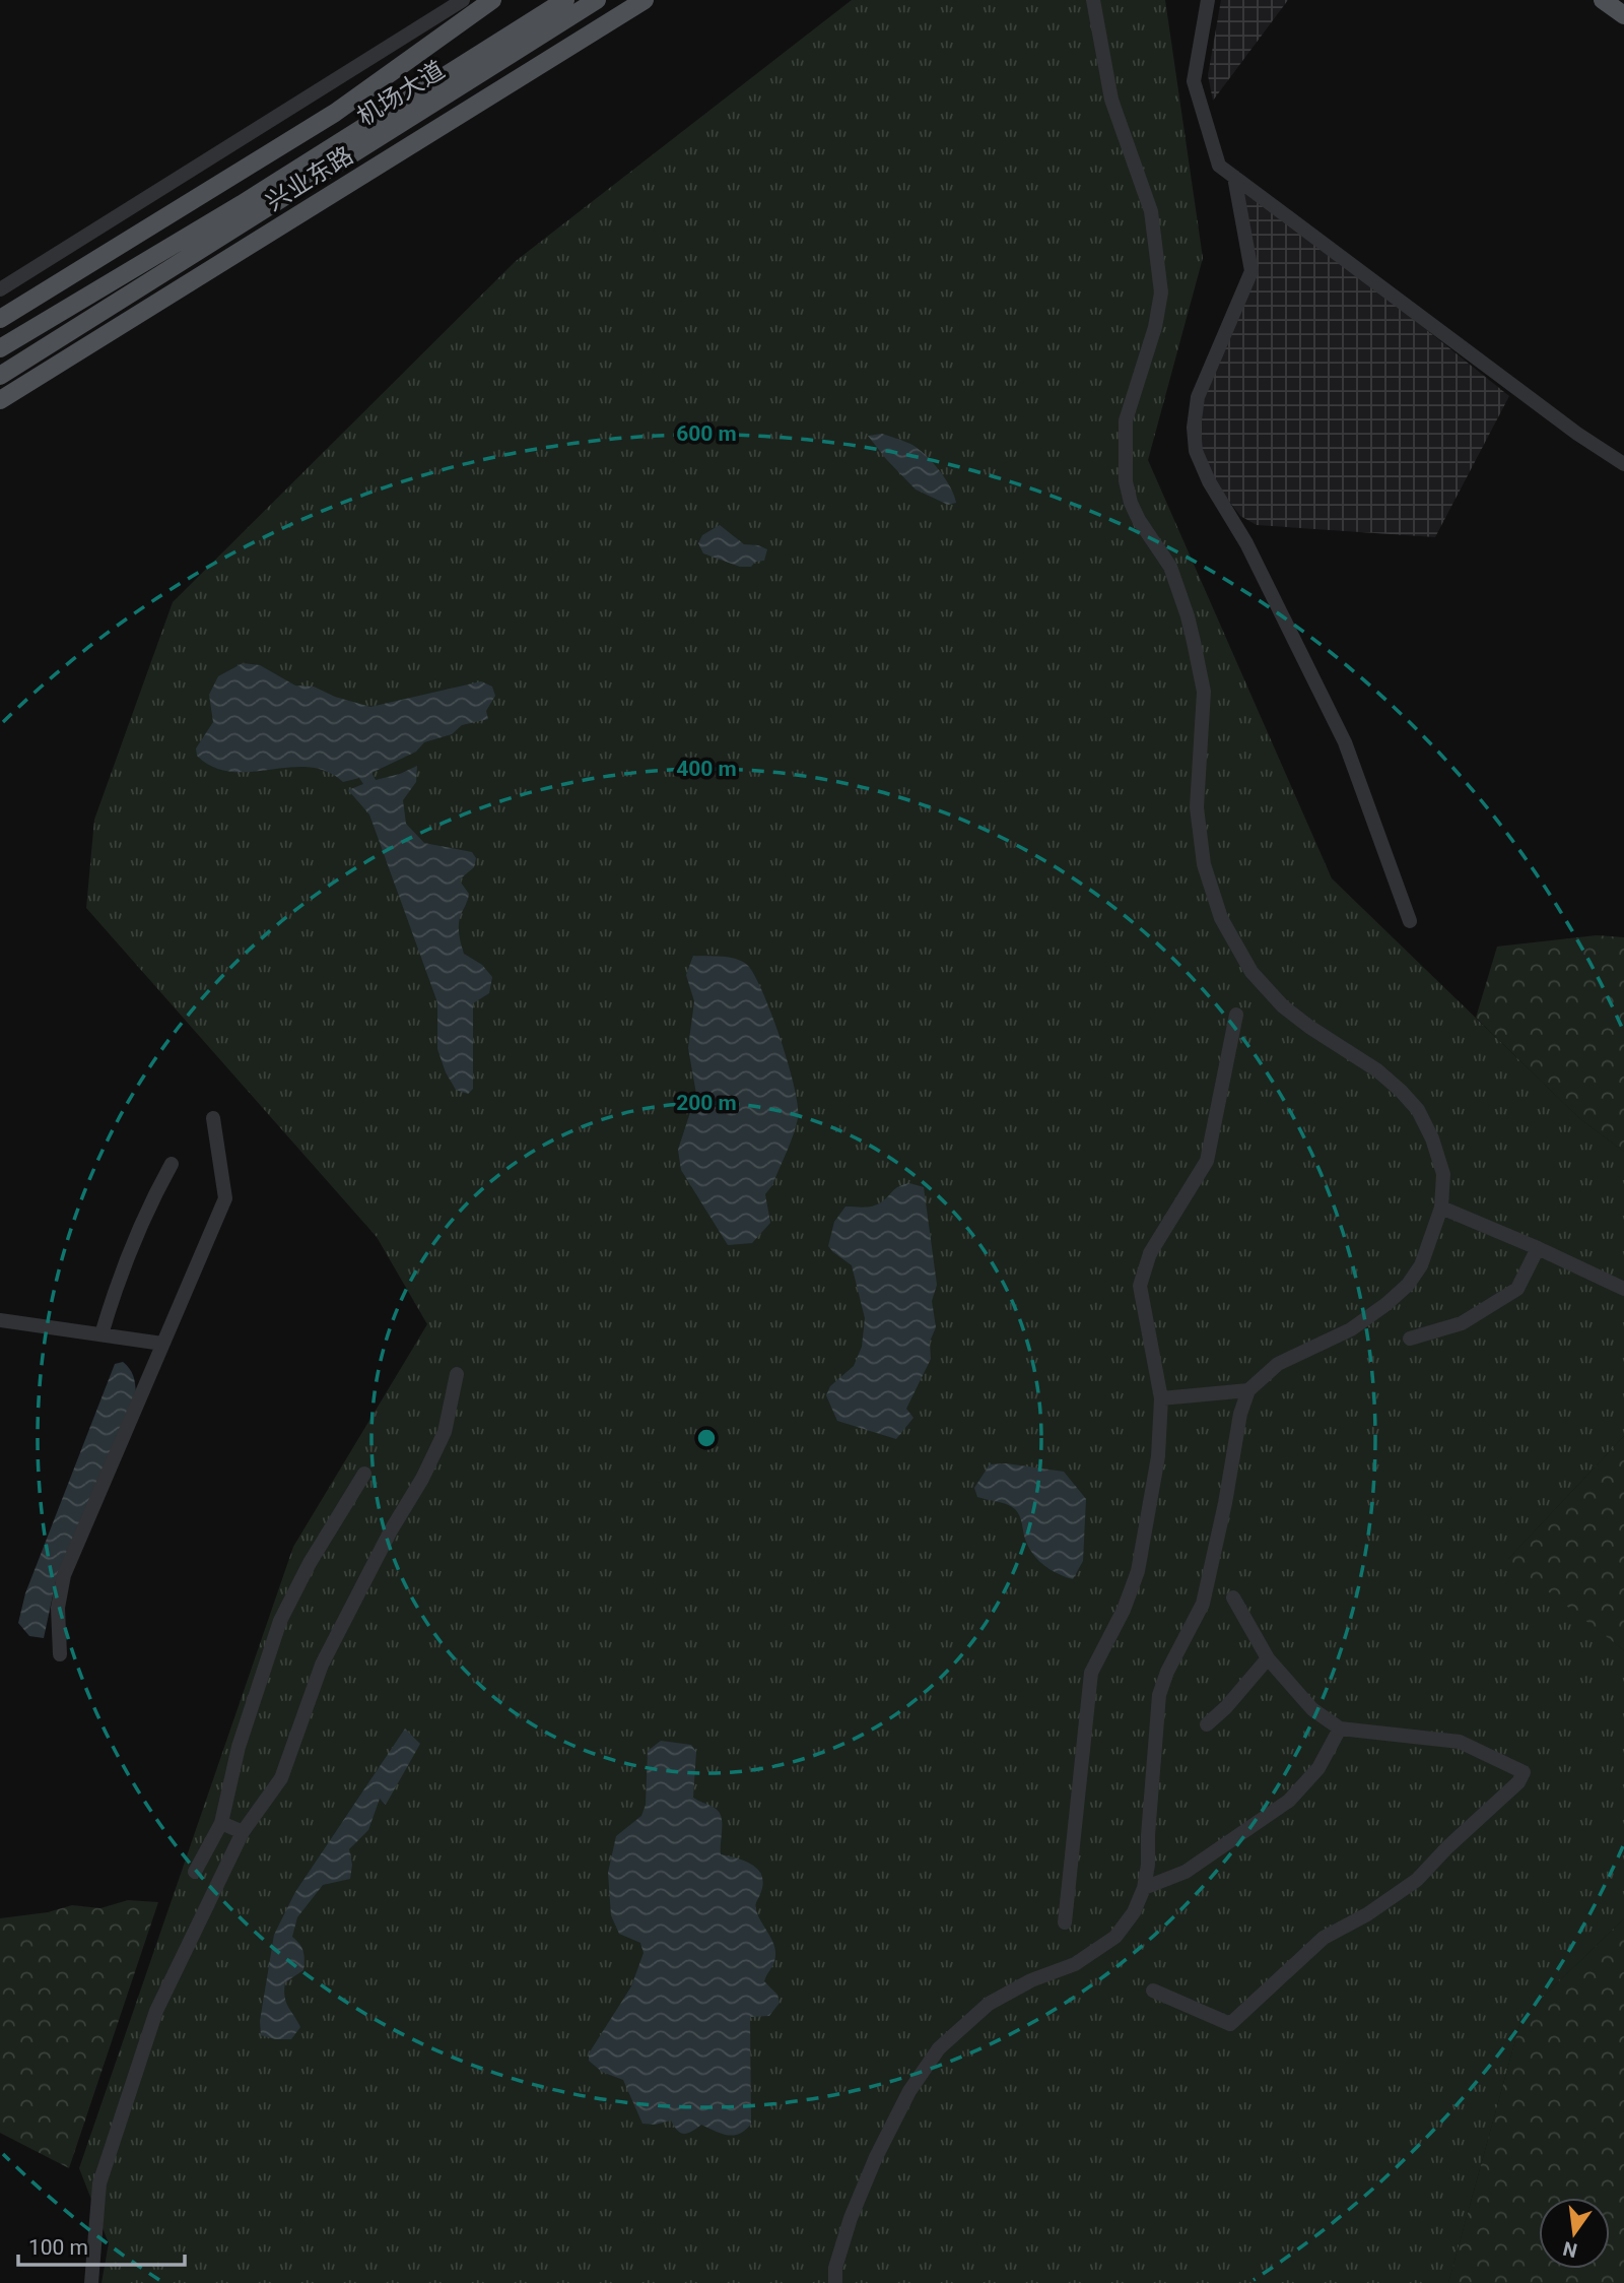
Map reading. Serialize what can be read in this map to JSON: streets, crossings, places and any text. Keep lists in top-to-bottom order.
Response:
{
  "streets": {
    "main road": ["机场大道", "兴业东路"]
  },
  "scale_bar": "100 m",
  "north": "bottom",
  "rings": ["600 m", "400 m", "200 m"]
}
